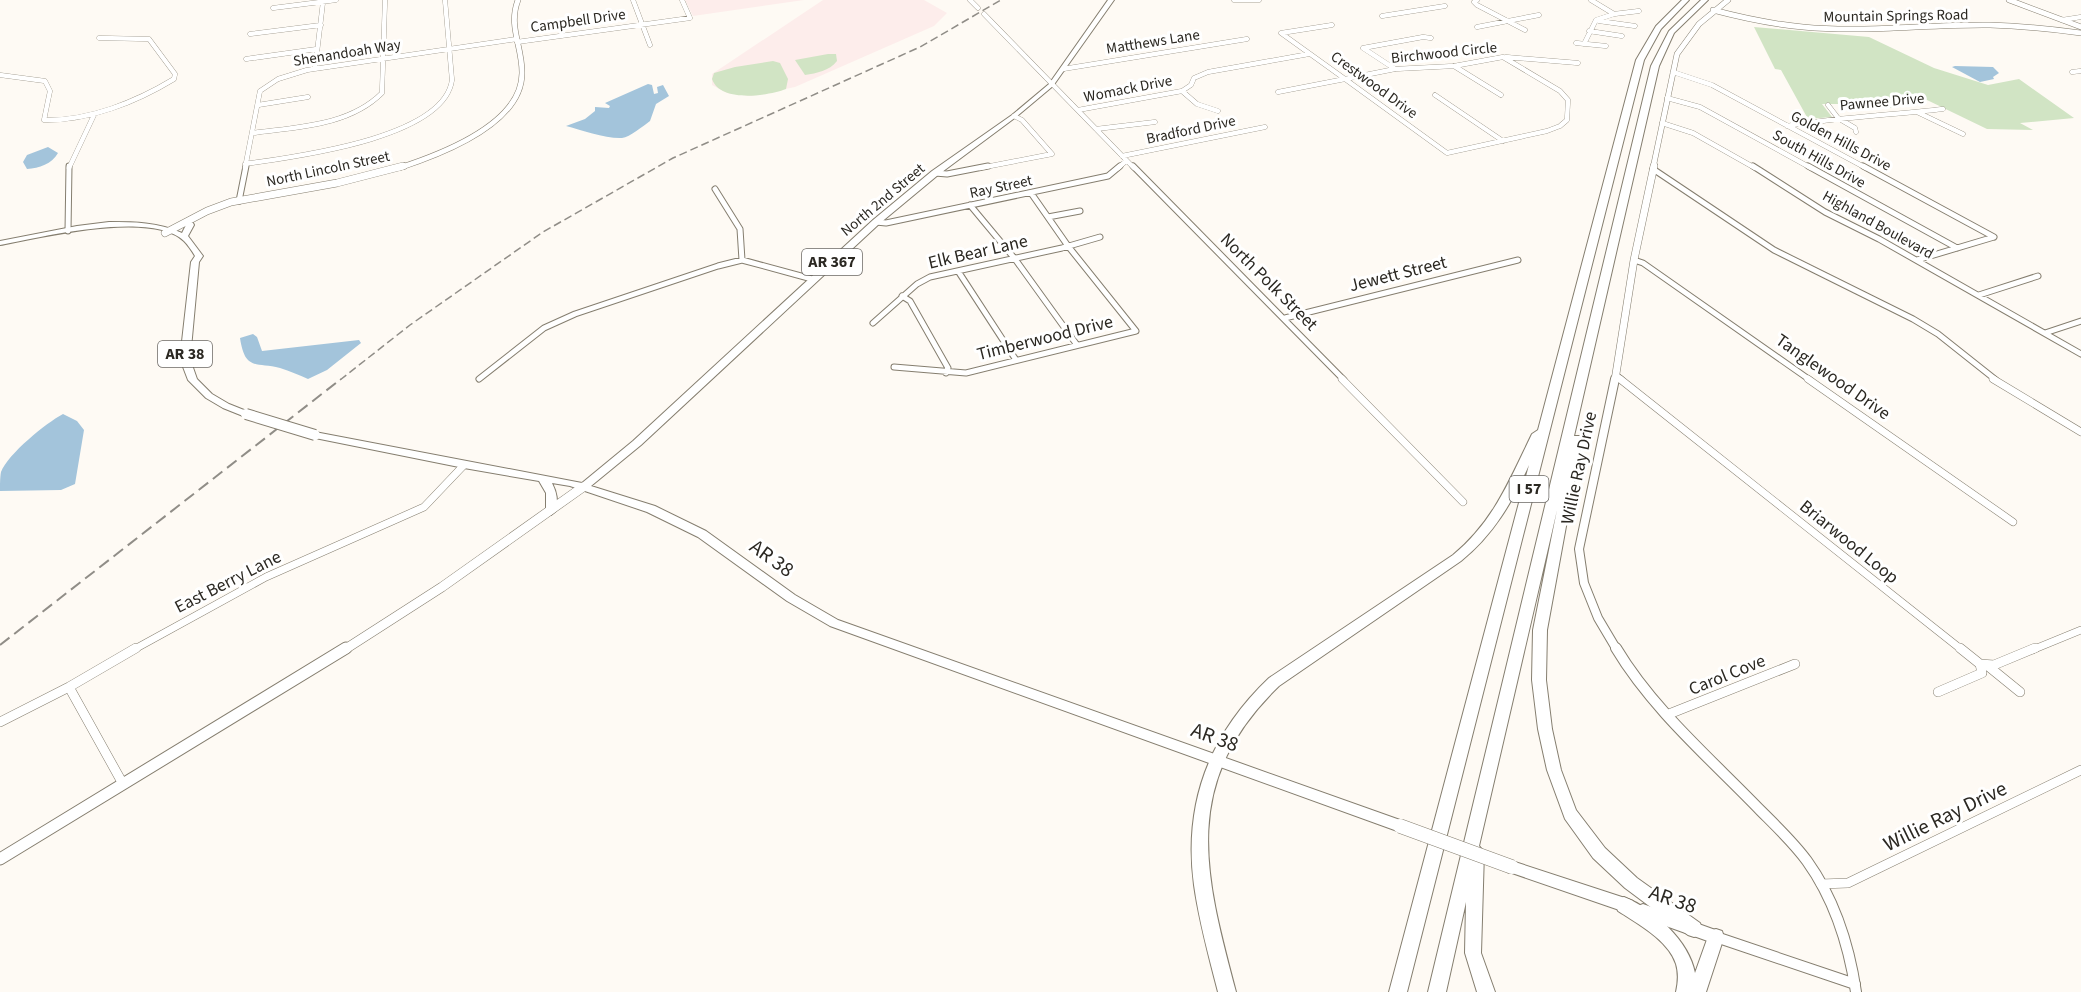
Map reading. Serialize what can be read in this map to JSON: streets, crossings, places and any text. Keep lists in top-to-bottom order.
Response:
{
  "streets": {
    "highway": ["I 57"],
    "main road": ["North 2nd Street", "AR 367", "AR 38"],
    "street": [
      "Mountain Springs Road",
      "Campbell Drive",
      "Matthews Lane",
      "Shenandoah Way",
      "Birchwood Circle",
      "Crestwood Drive",
      "Womack Drive",
      "Pawnee Drive",
      "Bradford Drive",
      "Golden Hills Drive",
      "South Hills Drive",
      "North Lincoln Street",
      "Ray Street",
      "Highland Boulevard",
      "Elk Bear Lane",
      "Jewett Street",
      "North Polk Street",
      "Timberwood Drive",
      "Tanglewood Drive",
      "Willie Ray Drive",
      "Briarwood Loop",
      "East Berry Lane",
      "Carol Cove"
    ]
  },
  "crossings": [
    ["Mountain Springs Road", "Willie Ray Drive"],
    ["Mountain Springs Road", "I 57"],
    ["Campbell Drive", "Shenandoah Way"],
    ["Campbell Drive", "North Lincoln Street"],
    ["Matthews Lane", "North 2nd Street"],
    ["Shenandoah Way", "North Lincoln Street"],
    ["Birchwood Circle", "Crestwood Drive"],
    ["Crestwood Drive", "Womack Drive"],
    ["Womack Drive", "North Polk Street"],
    ["Pawnee Drive", "Golden Hills Drive"],
    ["Bradford Drive", "Ray Street"],
    ["Bradford Drive", "North Polk Street"],
    ["Golden Hills Drive", "South Hills Drive"],
    ["Golden Hills Drive", "Willie Ray Drive"],
    ["South Hills Drive", "Willie Ray Drive"],
    ["North Lincoln Street", "AR 38"],
    ["Ray Street", "North 2nd Street"],
    ["Ray Street", "North Polk Street"],
    ["Ray Street", "Timberwood Drive"],
    ["North 2nd Street", "AR 367"],
    ["North 2nd Street", "North Polk Street"],
    ["North 2nd Street", "AR 38"],
    ["Highland Boulevard", "Willie Ray Drive"],
    ["Elk Bear Lane", "Timberwood Drive"],
    ["AR 367", "AR 38"],
    ["Jewett Street", "North Polk Street"],
    ["AR 38", "Willie Ray Drive"],
    ["AR 38", "East Berry Lane"],
    ["Tanglewood Drive", "Willie Ray Drive"],
    ["Willie Ray Drive", "I 57"],
    ["Willie Ray Drive", "Briarwood Loop"],
    ["Willie Ray Drive", "Carol Cove"]
  ]
}
